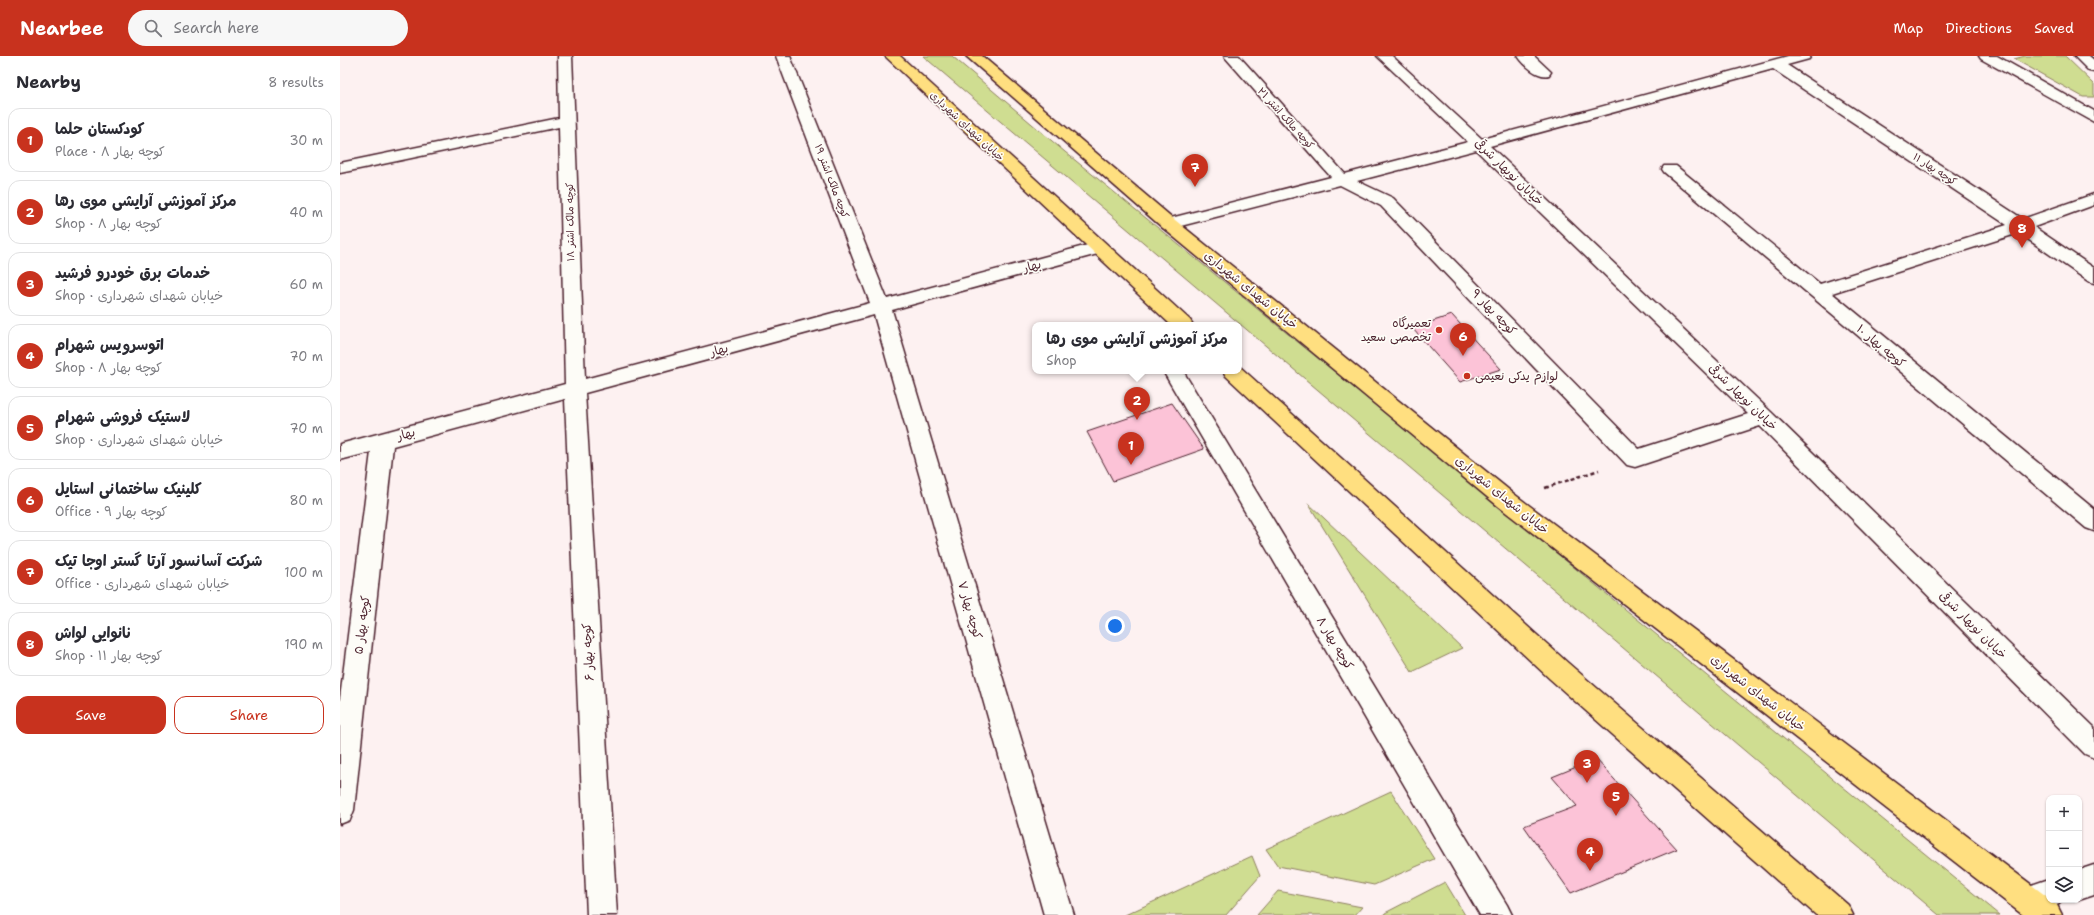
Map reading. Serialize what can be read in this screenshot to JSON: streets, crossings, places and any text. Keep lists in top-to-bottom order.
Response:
{
  "streets": {
    "main road": ["خیابان شهدای شهرداری"],
    "street": [
      "کوچه مالک اشتر ۲۱",
      "کوچه بهار ۱۱",
      "خیابان نوبهار شرقی",
      "کوچه مالک اشتر ۱۹",
      "کوچه مالک اشتر ۱۸",
      "بهار",
      "کوچه بهار ۹",
      "کوچه بهار ۱۰",
      "کوچه بهار ۷",
      "کوچه بهار ۵",
      "کوچه بهار ۸",
      "کوچه بهار ۶"
    ]
  },
  "crossings": [
    ["کوچه مالک اشتر ۲۱", "کوچه بهار ۹"],
    ["خیابان شهدای شهرداری", "بهار"],
    ["کوچه مالک اشتر ۱۹", "بهار"],
    ["کوچه مالک اشتر ۱۹", "کوچه بهار ۷"],
    ["کوچه مالک اشتر ۱۸", "بهار"],
    ["کوچه مالک اشتر ۱۸", "کوچه بهار ۶"],
    ["بهار", "کوچه بهار ۷"],
    ["بهار", "کوچه بهار ۵"],
    ["بهار", "کوچه بهار ۶"]
  ],
  "places": ["تعمیرگاه تخصصی سعید", "لوازم یدکی نعیمی"],
  "page": {
    "header": "Nearbee",
    "search": "Search here",
    "nav": ["Map", "Directions", "Saved"],
    "heading": ["Nearby", "8 results"],
    "list": [
      {
        "mark": "1",
        "name": "کودکستان حلما",
        "note": "Place · کوچه بهار ۸",
        "value": "30 m"
      },
      {
        "mark": "2",
        "name": "مرکز آموزشی آرایشی موی رها",
        "note": "Shop · کوچه بهار ۸",
        "value": "40 m"
      },
      {
        "mark": "3",
        "name": "خدمات برق خودرو فرشید",
        "note": "Shop · خیابان شهدای شهرداری",
        "value": "60 m"
      },
      {
        "mark": "4",
        "name": "اتوسرویس شهرام",
        "note": "Shop · کوچه بهار ۸",
        "value": "70 m"
      },
      {
        "mark": "5",
        "name": "لاستیک فروشی شهرام",
        "note": "Shop · خیابان شهدای شهرداری",
        "value": "70 m"
      },
      {
        "mark": "6",
        "name": "کلینیک ساختمانی استایل",
        "note": "Office · کوچه بهار ۹",
        "value": "80 m"
      },
      {
        "mark": "7",
        "name": "شرکت آسانسور آرتا گستر اوجا تیک",
        "note": "Office · خیابان شهدای شهرداری",
        "value": "100 m"
      },
      {
        "mark": "8",
        "name": "نانوایی لواش",
        "note": "Shop · کوچه بهار ۱۱",
        "value": "190 m"
      }
    ],
    "pins": [
      "7",
      "8",
      "6",
      "2",
      "1",
      "3",
      "5",
      "4"
    ],
    "popup": ["مرکز آموزشی آرایشی موی رها", "Shop"],
    "buttons": ["Save", "Share"],
    "map_buttons": ["+", "−"]
  }
}
